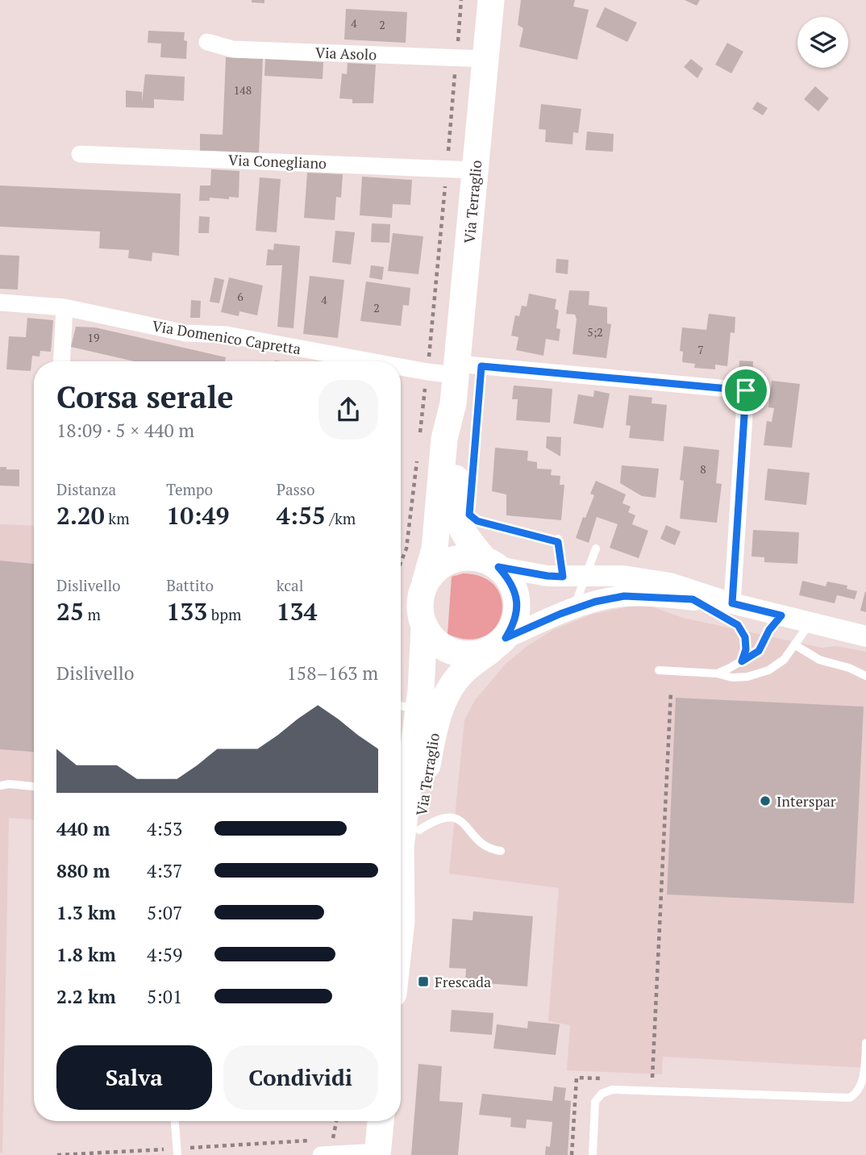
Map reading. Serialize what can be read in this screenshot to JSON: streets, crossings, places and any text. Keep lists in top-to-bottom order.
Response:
{
  "streets": {
    "main road": ["Via Terraglio"],
    "street": ["Via Asolo", "Via Conegliano", "Via Domenico Capretta"]
  },
  "crossings": [
    ["Via Asolo", "Via Terraglio"],
    ["Via Conegliano", "Via Terraglio"],
    ["Via Terraglio", "Via Domenico Capretta"]
  ],
  "places": {
    "other": ["Interspar"],
    "transit": ["Frescada"]
  },
  "house_numbers": [
    "4",
    "2",
    "148",
    "6",
    "4",
    "2",
    "5;2",
    "19",
    "7",
    "8"
  ],
  "page": {
    "heading": ["Corsa serale", "18:09 · 5 × 440 m"],
    "stats": [
      ["Distanza", "2.20 km"],
      ["Tempo", "10:49"],
      ["Passo", "4:55 /km"],
      ["Dislivello", "25 m"],
      ["Battito", "133 bpm"],
      ["kcal", "134"]
    ],
    "chart": ["Dislivello", "158–163 m"],
    "list": [
      {
        "name": "440 m",
        "note": "4:53"
      },
      {
        "name": "880 m",
        "note": "4:37"
      },
      {
        "name": "1.3 km",
        "note": "5:07"
      },
      {
        "name": "1.8 km",
        "note": "4:59"
      },
      {
        "name": "2.2 km",
        "note": "5:01"
      }
    ],
    "buttons": ["Salva", "Condividi"]
  }
}
